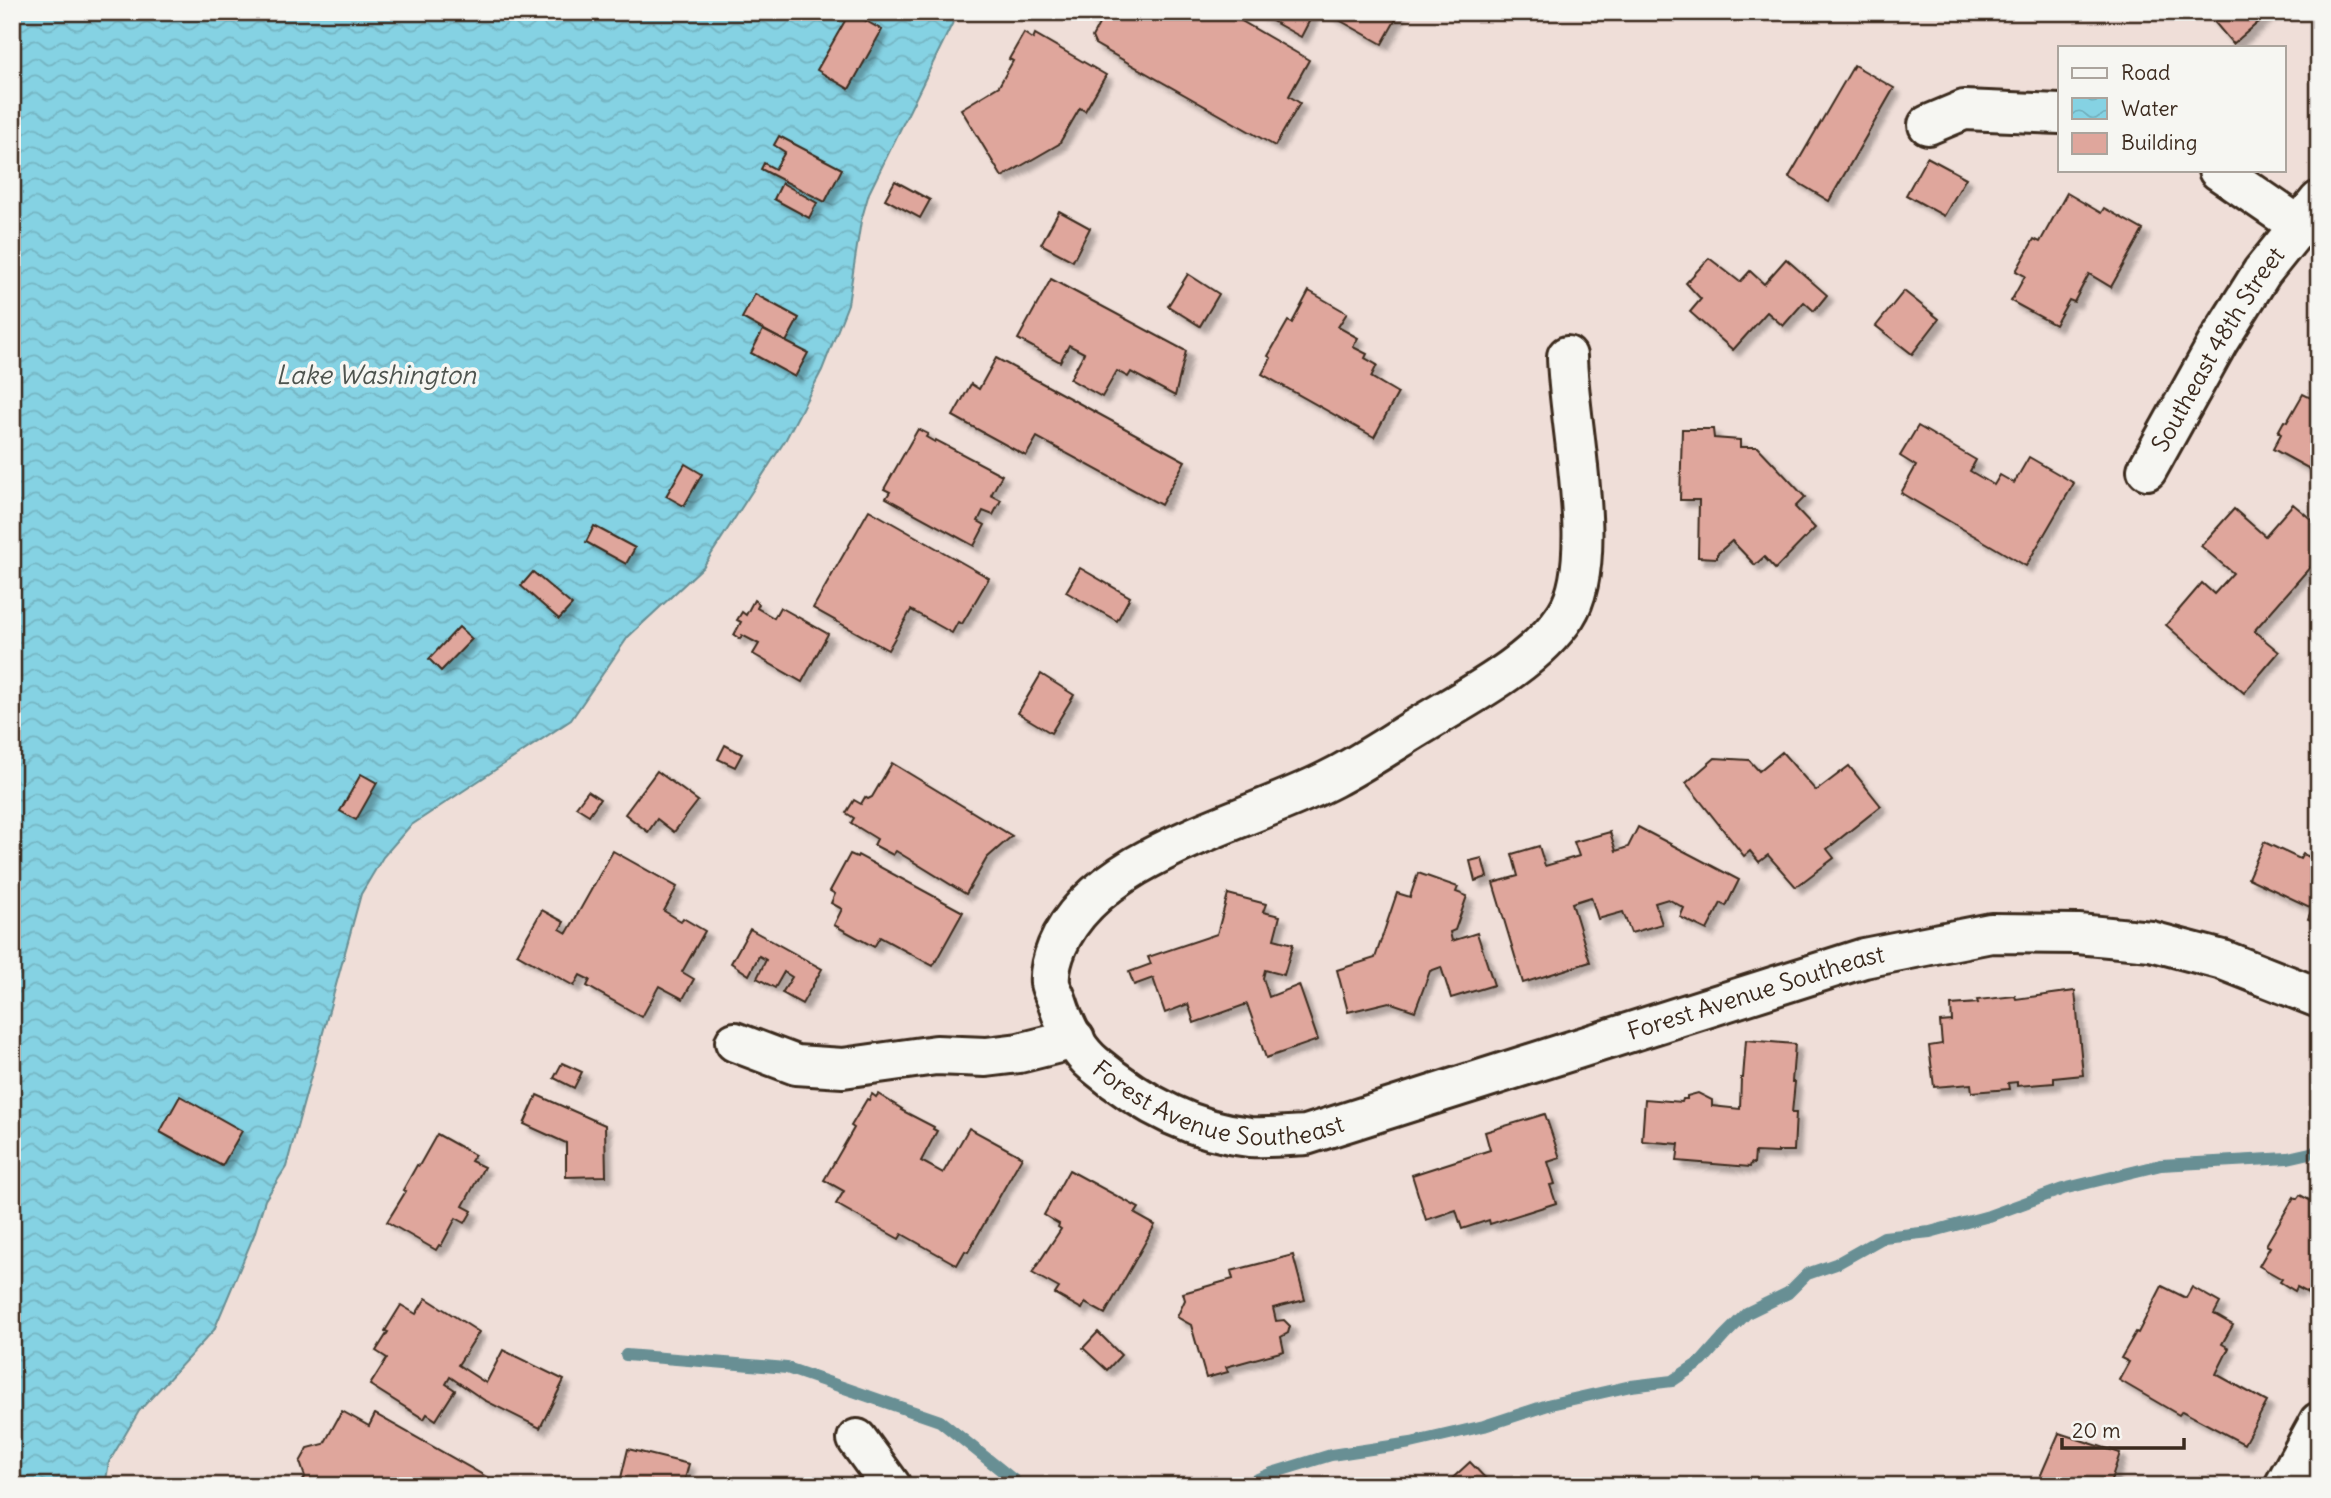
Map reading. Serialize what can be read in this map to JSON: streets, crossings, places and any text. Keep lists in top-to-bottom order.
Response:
{
  "streets": {
    "street": ["Southeast 48th Street", "Forest Avenue Southeast"]
  },
  "water": ["Lake Washington"],
  "legend": ["Road", "Water", "Building"],
  "scale_bar": "20 m"
}
